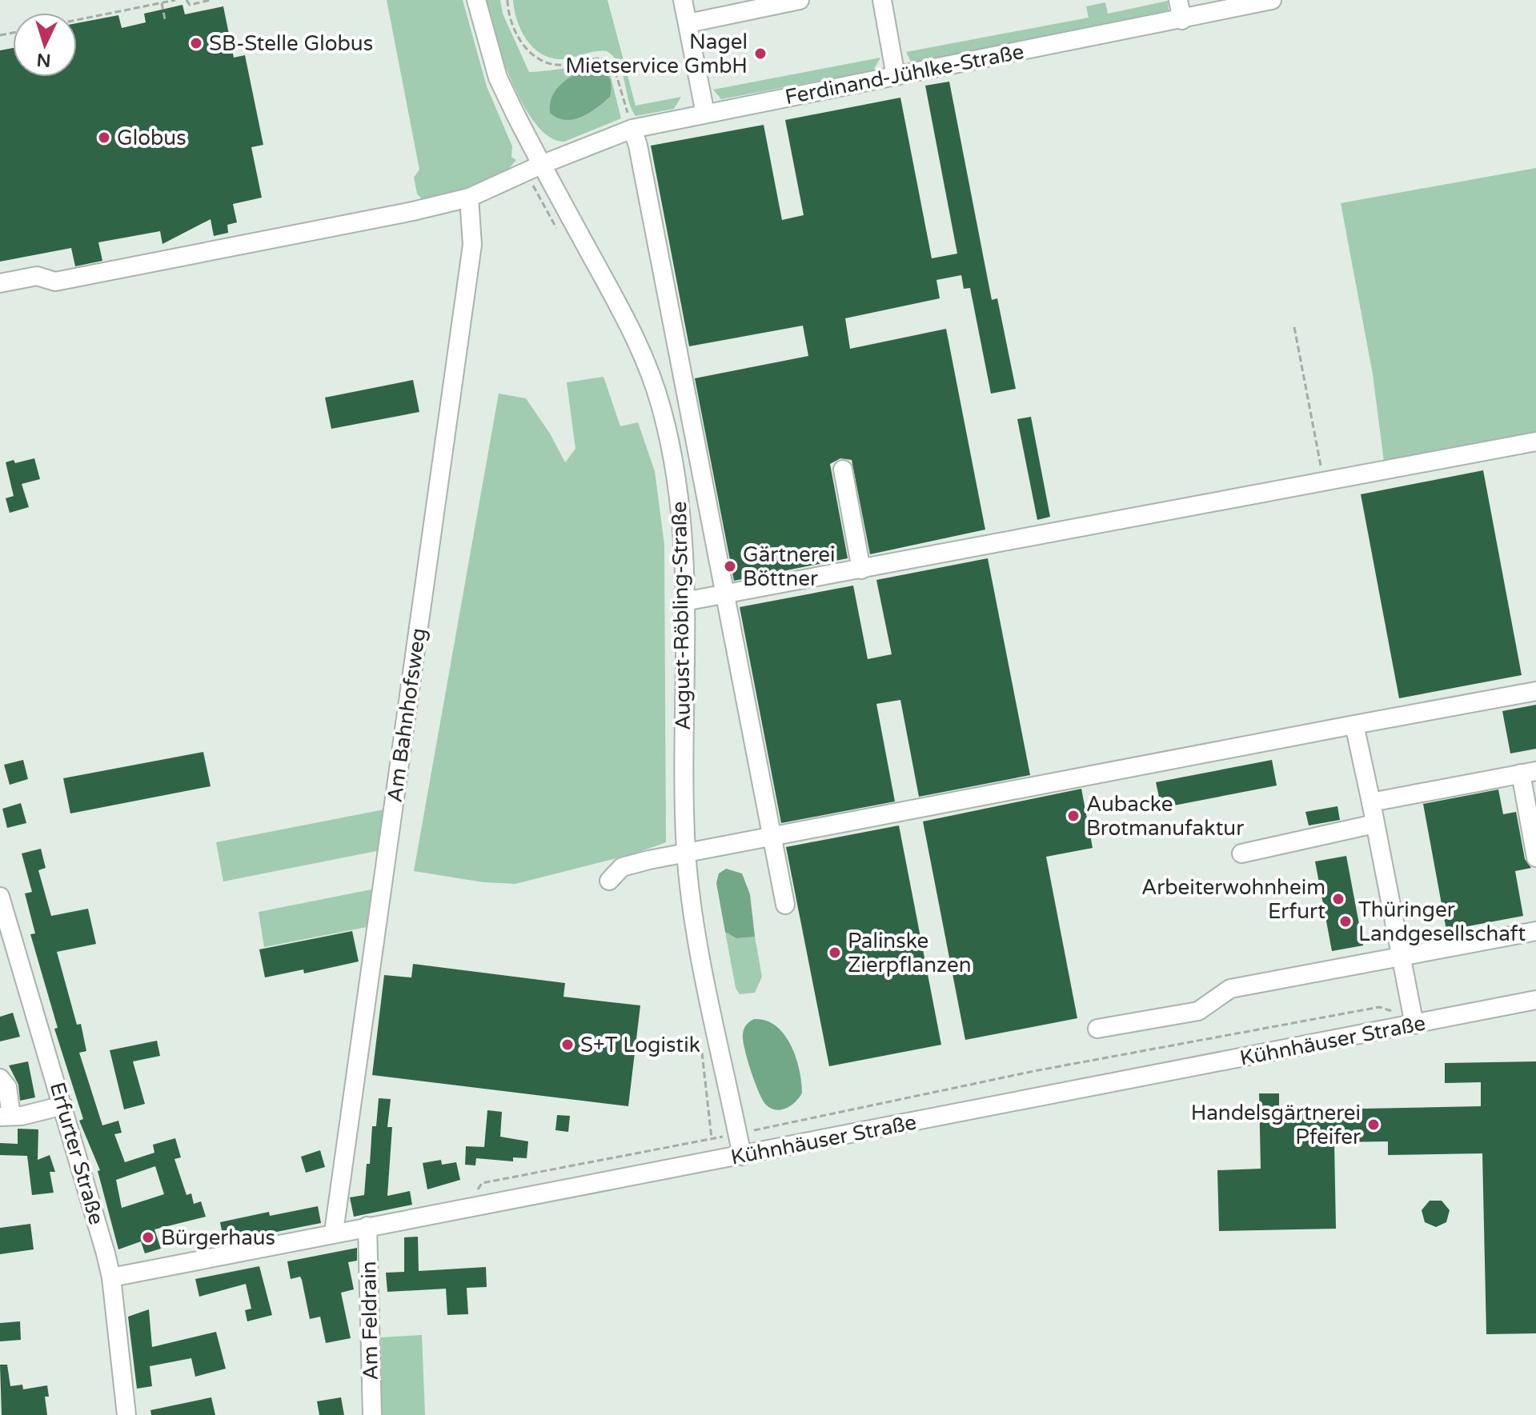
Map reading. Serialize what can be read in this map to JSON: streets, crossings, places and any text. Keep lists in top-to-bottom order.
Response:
{
  "streets": {
    "street": [
      "Ferdinand-Jühlke-Straße",
      "August-Röbling-Straße",
      "Am Bahnhofsweg",
      "Kühnhäuser Straße",
      "Erfurter Straße",
      "Am Feldrain"
    ]
  },
  "crossings": [
    ["Ferdinand-Jühlke-Straße", "August-Röbling-Straße"],
    ["Ferdinand-Jühlke-Straße", "Am Bahnhofsweg"],
    ["August-Röbling-Straße", "Kühnhäuser Straße"],
    ["Am Bahnhofsweg", "Kühnhäuser Straße"],
    ["Kühnhäuser Straße", "Erfurter Straße"],
    ["Kühnhäuser Straße", "Am Feldrain"]
  ],
  "places": [
    "SB-Stelle Globus",
    "Nagel Mietservice GmbH",
    "Globus",
    "Gärtnerei Böttner",
    "Aubacke Brotmanufaktur",
    "Arbeiterwohnheim Erfurt",
    "Thüringer Landgesellschaft",
    "Palinske Zierpflanzen",
    "S+T Logistik",
    "Handelsgärtnerei Pfeifer",
    "Bürgerhaus"
  ],
  "north": "bottom"
}
